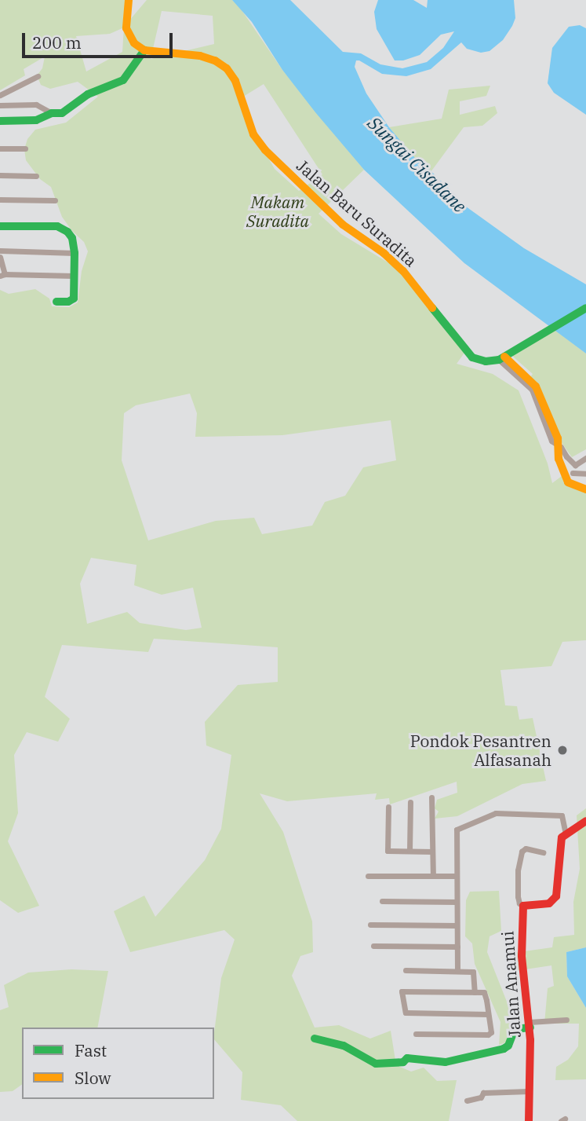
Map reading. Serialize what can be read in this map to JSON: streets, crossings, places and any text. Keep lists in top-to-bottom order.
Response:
{
  "streets": {
    "street": ["Jalan Baru Suradita", "Jalan Anamui"]
  },
  "water": ["Sungai Cisadane"],
  "parks": ["Makam Suradita"],
  "places": ["Pondok Pesantren Alfasanah"],
  "legend": ["Fast", "Slow"],
  "scale_bar": "200 m"
}
